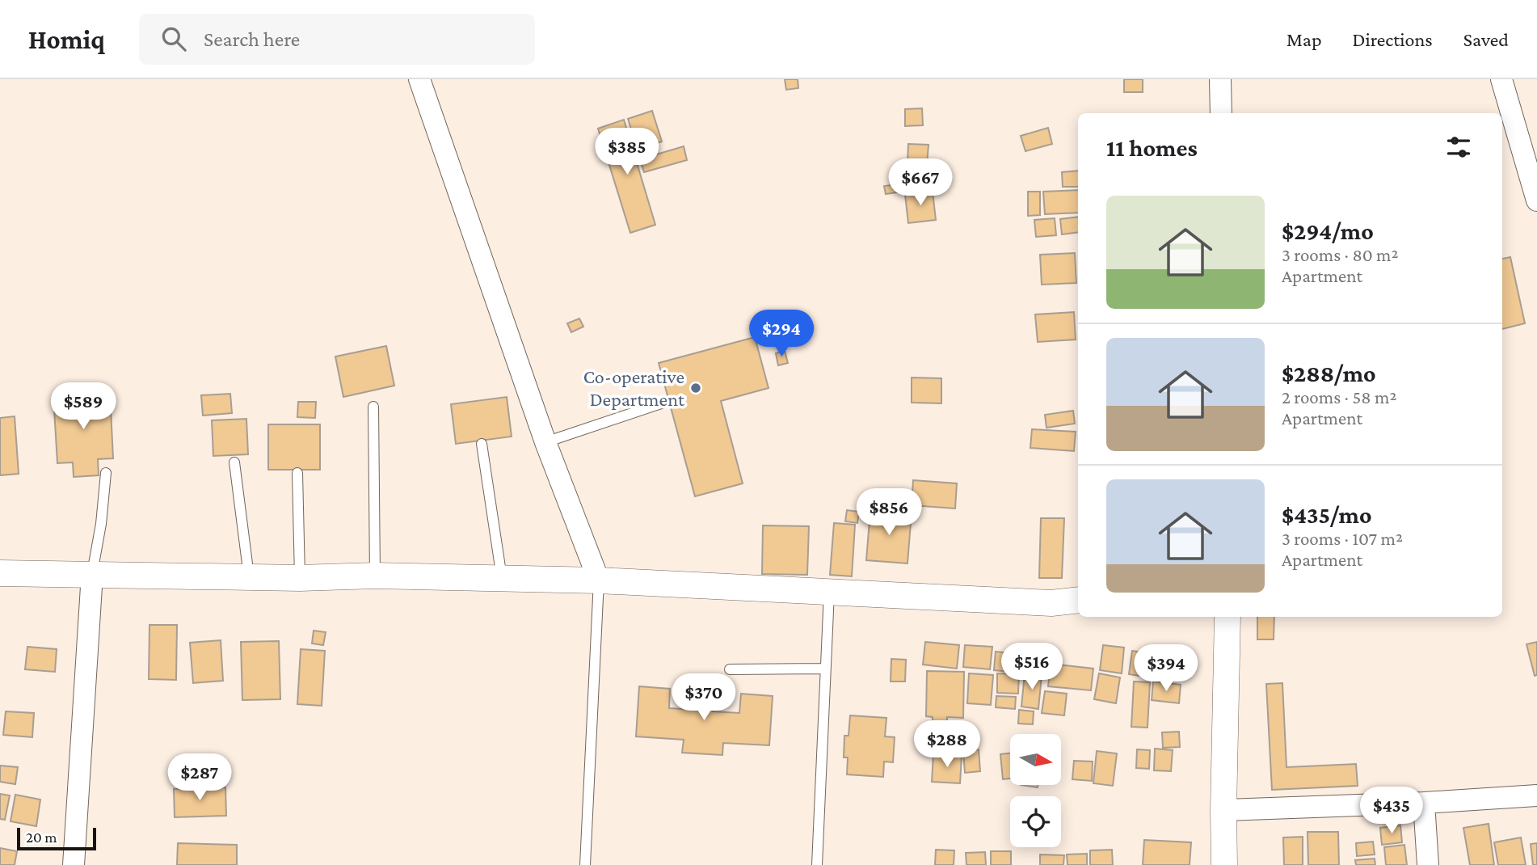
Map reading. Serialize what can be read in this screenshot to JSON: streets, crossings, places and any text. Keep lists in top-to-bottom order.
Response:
{
  "places": ["Co-operative Department"],
  "scale_bar": "20 m",
  "north": "right",
  "page": {
    "header": "Homiq",
    "search": "Search here",
    "nav": ["Map", "Directions", "Saved"],
    "heading": "11 homes",
    "price": [
      "$385",
      "$667",
      "$294",
      "$589",
      "$856",
      "$516",
      "$394",
      "$370",
      "$288",
      "$287",
      "$435"
    ],
    "list": [
      {
        "name": "$294/mo",
        "note": "3 rooms · 80 m² · Apartment"
      },
      {
        "name": "$288/mo",
        "note": "2 rooms · 58 m² · Apartment"
      },
      {
        "name": "$435/mo",
        "note": "3 rooms · 107 m² · Apartment"
      }
    ],
    "scale": "20 m"
  }
}
